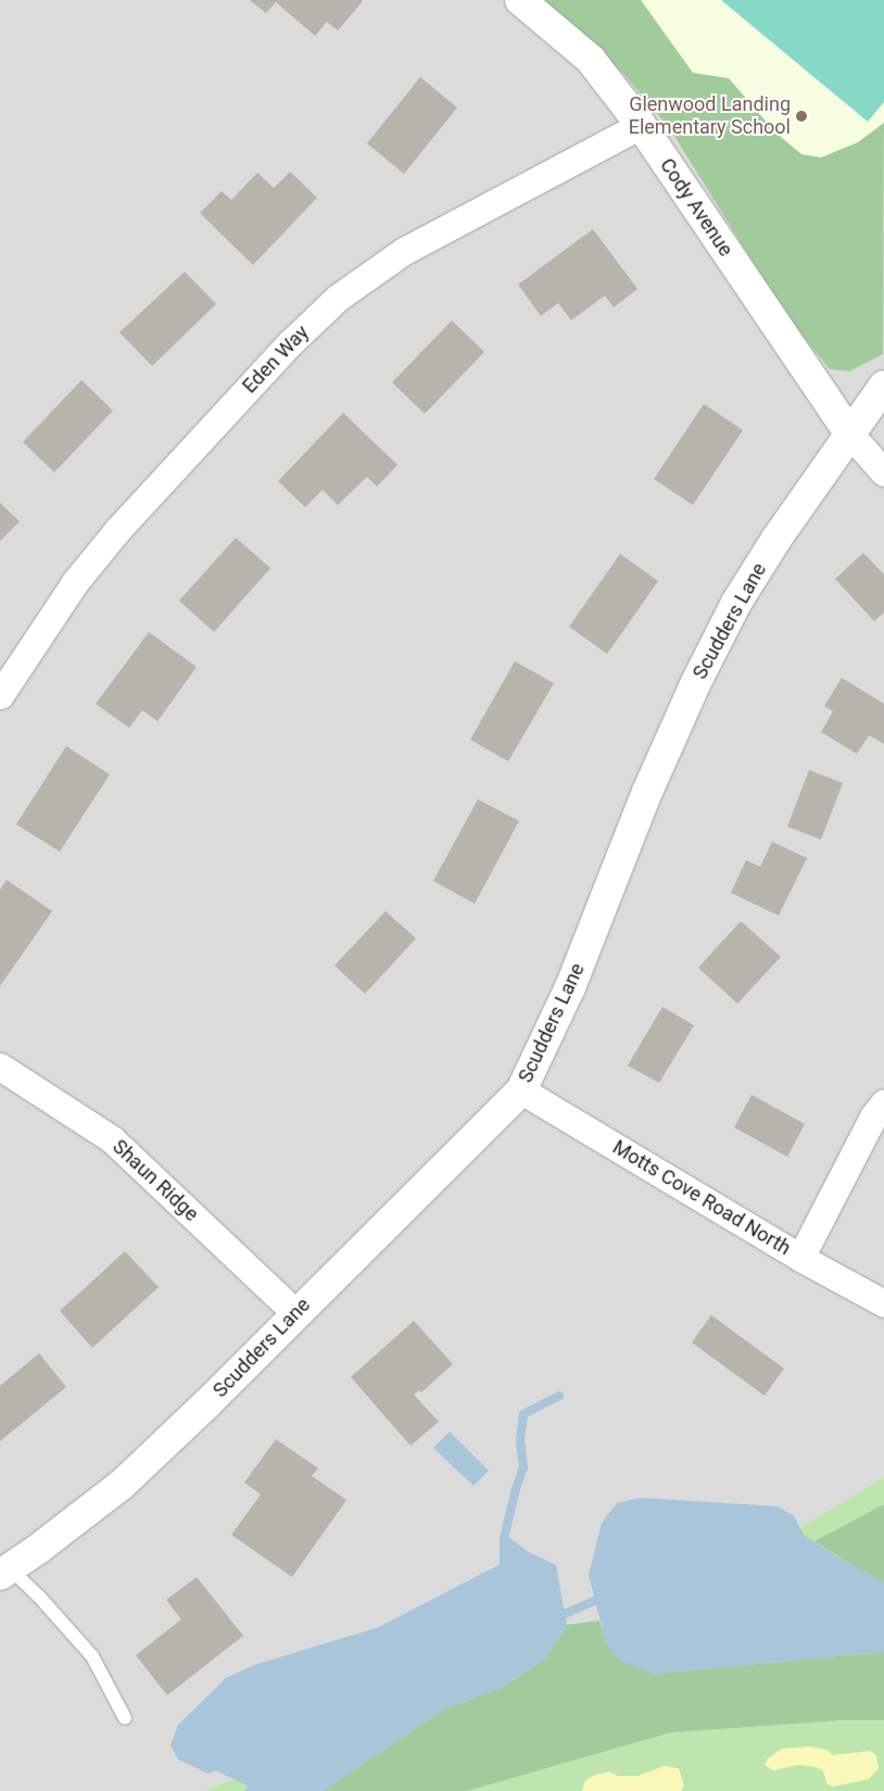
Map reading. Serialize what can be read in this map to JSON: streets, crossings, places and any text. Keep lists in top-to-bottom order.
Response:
{
  "streets": {
    "street": [
      "Cody Avenue",
      "Eden Way",
      "Scudders Lane",
      "Shaun Ridge",
      "Motts Cove Road North"
    ]
  },
  "crossings": [
    ["Cody Avenue", "Eden Way"],
    ["Cody Avenue", "Scudders Lane"],
    ["Scudders Lane", "Shaun Ridge"],
    ["Scudders Lane", "Motts Cove Road North"]
  ],
  "places": ["Glenwood Landing Elementary School"]
}
